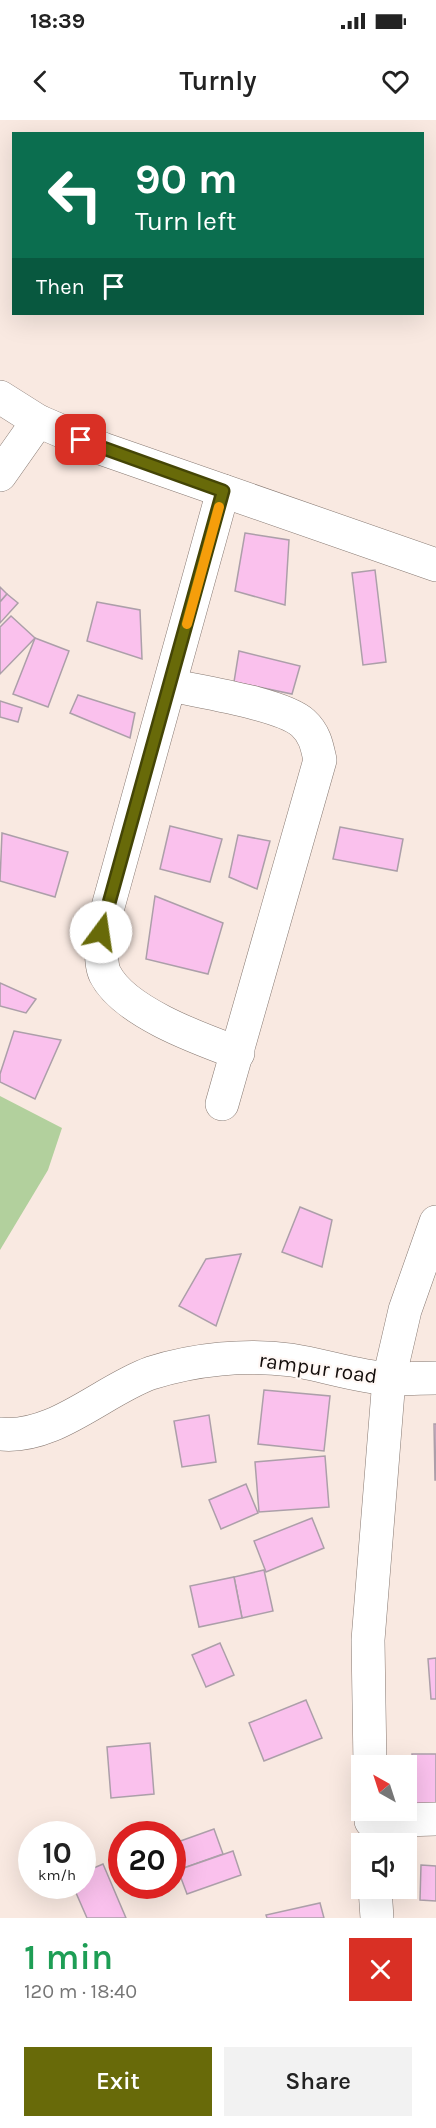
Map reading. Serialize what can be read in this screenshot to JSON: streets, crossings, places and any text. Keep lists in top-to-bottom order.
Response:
{
  "streets": {
    "street": ["rampur road"]
  },
  "north": "top left",
  "page": {
    "status": "18:39",
    "header": "Turnly",
    "turn": ["90 m", "Turn left"],
    "then": "Then",
    "speed": "10 km/h",
    "limit": "20",
    "heading": ["1 min", "120 m · 18:40"],
    "buttons": ["Exit", "Share"]
  }
}
